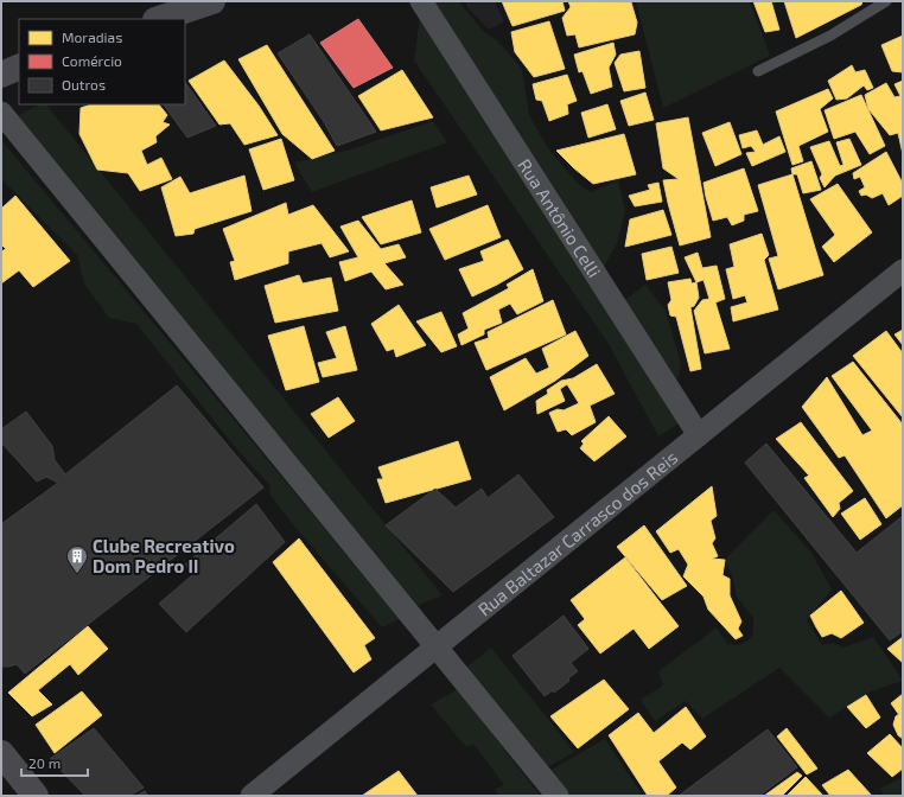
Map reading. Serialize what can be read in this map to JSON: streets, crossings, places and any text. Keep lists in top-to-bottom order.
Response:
{
  "streets": {
    "street": ["Rua Antônio Celli", "Rua Baltazar Carrasco dos Reis"]
  },
  "crossings": [
    ["Rua Antônio Celli", "Rua Baltazar Carrasco dos Reis"]
  ],
  "places": {
    "building": ["Clube Recreativo Dom Pedro II"]
  },
  "legend": ["Moradias", "Comércio", "Outros"],
  "scale_bar": "20 m"
}
